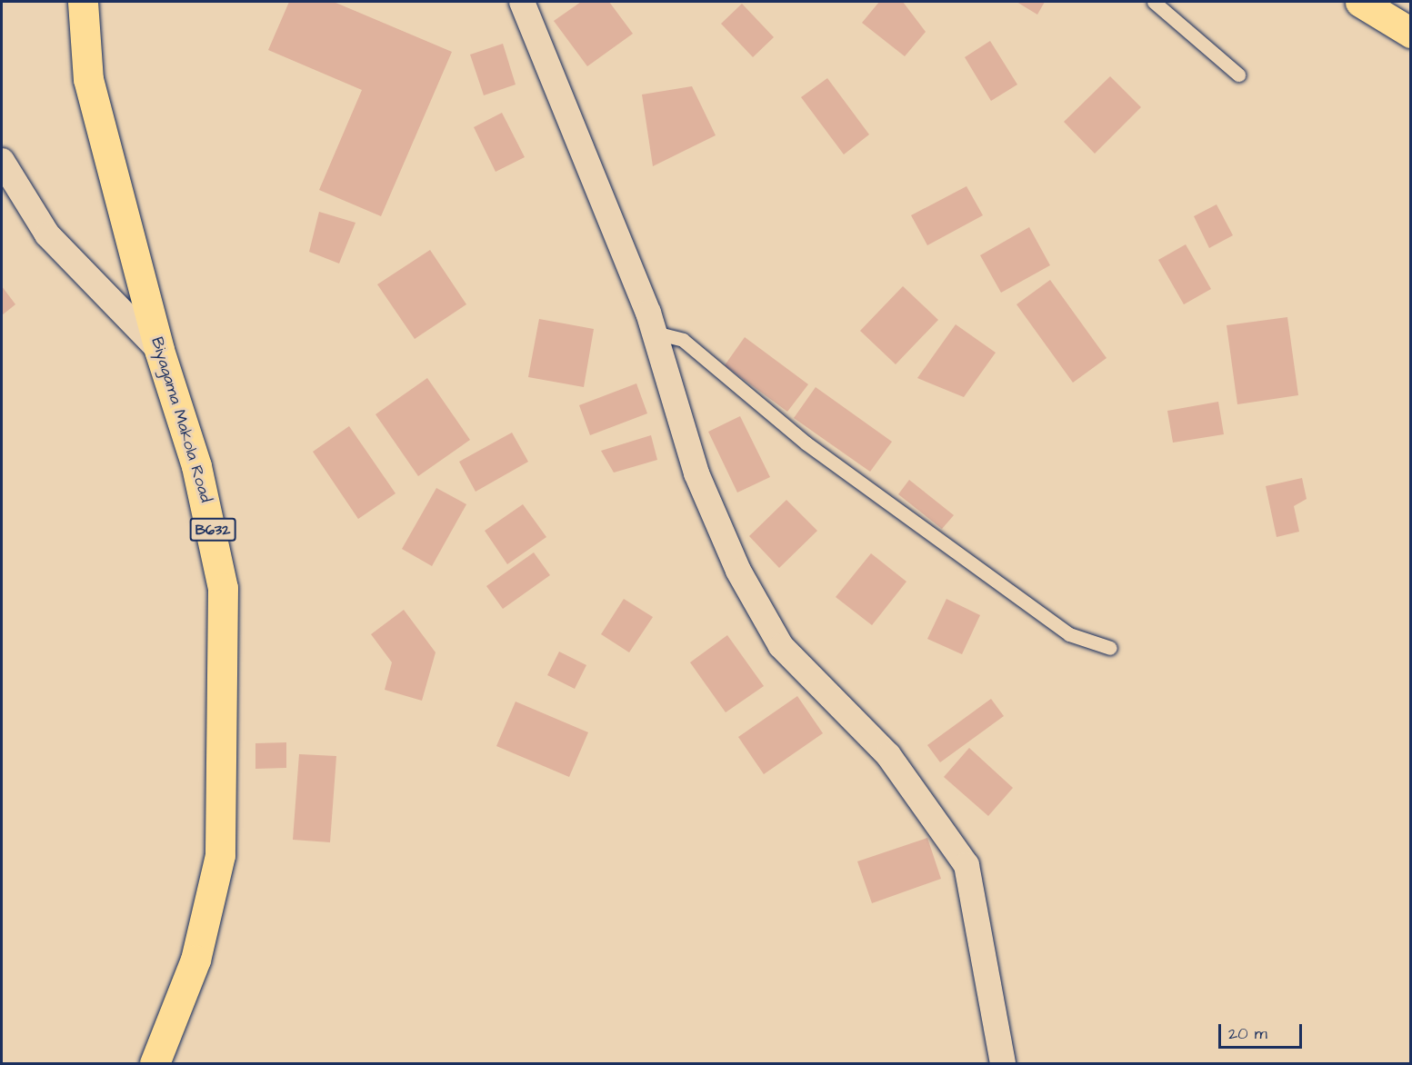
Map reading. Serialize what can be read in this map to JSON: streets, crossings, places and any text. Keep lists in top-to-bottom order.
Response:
{
  "streets": {
    "main road": ["Biyagama Makola Road", "B632"]
  },
  "scale_bar": "20 m"
}
